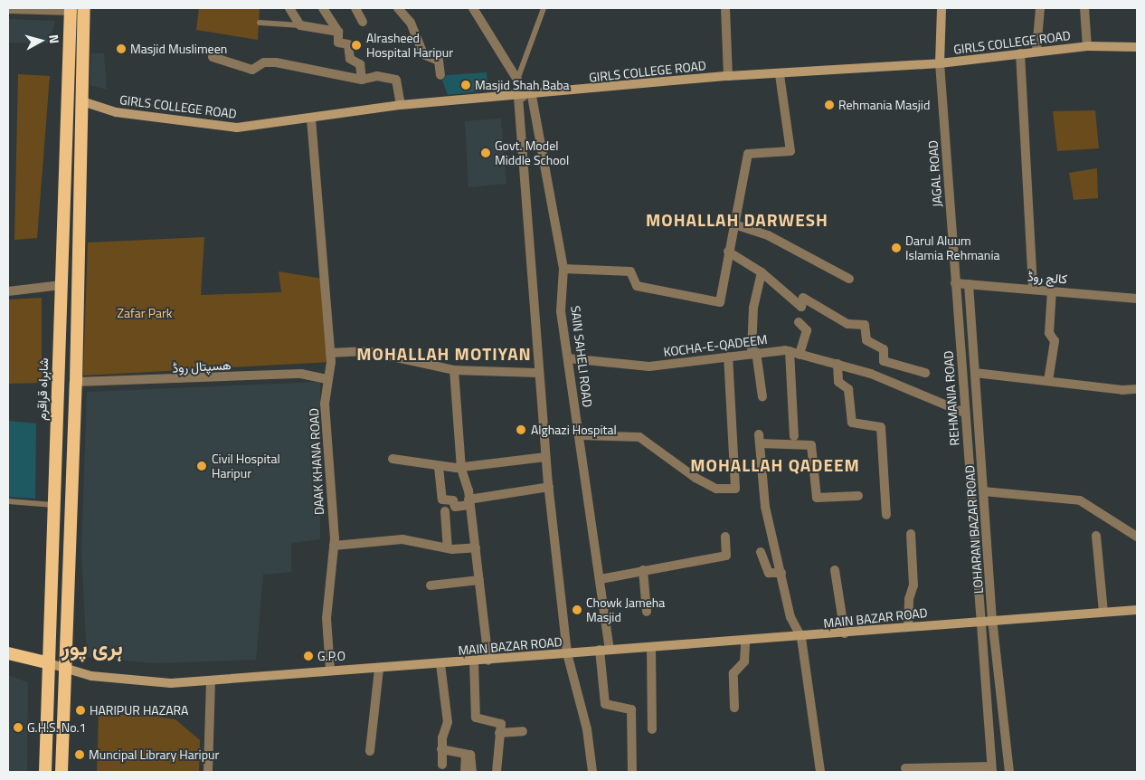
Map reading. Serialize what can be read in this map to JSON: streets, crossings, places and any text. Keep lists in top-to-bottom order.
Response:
{
  "streets": {
    "highway": ["شاہراہ قراقرم"],
    "main road": ["GIRLS COLLEGE ROAD", "MAIN BAZAR ROAD"],
    "street": [
      "JAGAL ROAD",
      "کالج روڈ",
      "KOCHA-E-QADEEM",
      "SAIN SAHELI ROAD",
      "ھسپتال روڈ",
      "REHMANIA ROAD",
      "DAAK KHANA ROAD",
      "LOHARAN BAZAR ROAD"
    ]
  },
  "crossings": [
    ["GIRLS COLLEGE ROAD", "JAGAL ROAD"],
    ["GIRLS COLLEGE ROAD", "SAIN SAHELI ROAD"],
    ["GIRLS COLLEGE ROAD", "DAAK KHANA ROAD"],
    ["JAGAL ROAD", "کالج روڈ"],
    ["JAGAL ROAD", "REHMANIA ROAD"],
    ["کالج روڈ", "REHMANIA ROAD"],
    ["کالج روڈ", "LOHARAN BAZAR ROAD"],
    ["KOCHA-E-QADEEM", "SAIN SAHELI ROAD"],
    ["KOCHA-E-QADEEM", "REHMANIA ROAD"],
    ["SAIN SAHELI ROAD", "MAIN BAZAR ROAD"],
    ["ھسپتال روڈ", "DAAK KHANA ROAD"],
    ["شاہراہ قراقرم", "MAIN BAZAR ROAD"],
    ["REHMANIA ROAD", "MAIN BAZAR ROAD"],
    ["DAAK KHANA ROAD", "MAIN BAZAR ROAD"],
    ["LOHARAN BAZAR ROAD", "MAIN BAZAR ROAD"]
  ],
  "districts": [
    "MOHALLAH DARWESH",
    "MOHALLAH MOTIYAN",
    "MOHALLAH QADEEM",
    "ہری پور"
  ],
  "parks": ["Zafar Park"],
  "places": [
    "Alrasheed Hospital Haripur",
    "Masjid Muslimeen",
    "Masjid Shah Baba",
    "Rehmania Masjid",
    "Govt. Model Middle School",
    "Darul Aluum Islamia Rehmania",
    "Alghazi Hospital",
    "Civil Hospital Haripur",
    "Chowk Jameha Masjid",
    "G.P.O",
    "HARIPUR HAZARA",
    "G.H.S. No.1",
    "Muncipal Library Haripur"
  ],
  "north": "right"
}
